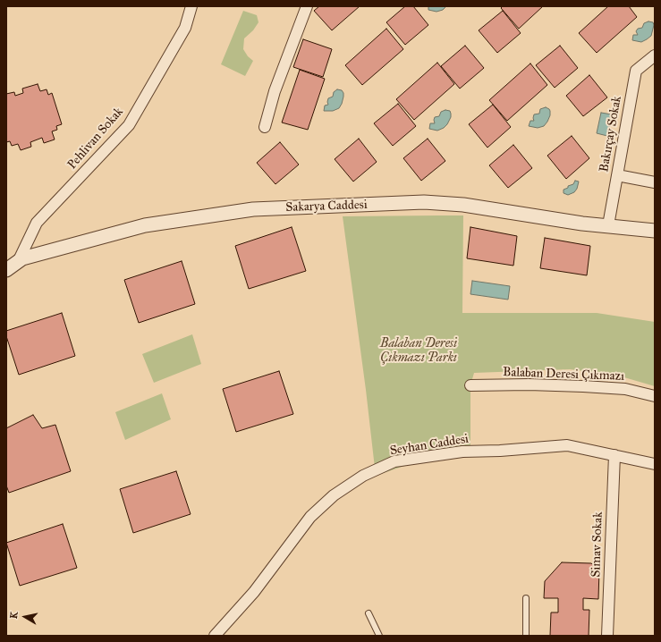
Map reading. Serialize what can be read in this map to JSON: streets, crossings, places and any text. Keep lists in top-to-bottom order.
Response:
{
  "streets": {
    "street": [
      "Bakırçay Sokak",
      "Pehlivan Sokak",
      "Sakarya Caddesi",
      "Balaban Deresi Çıkmazı",
      "Seyhan Caddesi",
      "Simav Sokak"
    ]
  },
  "crossings": [
    ["Bakırçay Sokak", "Sakarya Caddesi"],
    ["Pehlivan Sokak", "Sakarya Caddesi"],
    ["Seyhan Caddesi", "Simav Sokak"]
  ],
  "parks": ["Balaban Deresi Çıkmazı Parkı"],
  "north": "left"
}
